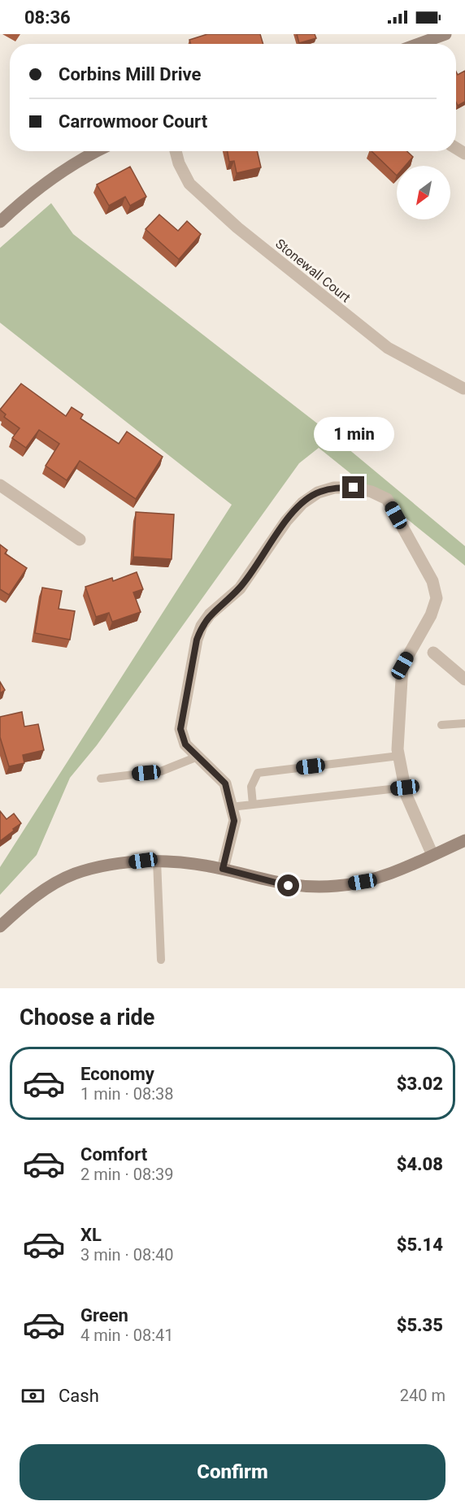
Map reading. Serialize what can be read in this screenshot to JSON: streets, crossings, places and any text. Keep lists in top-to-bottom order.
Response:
{
  "streets": {
    "street": ["Stonewall Court"]
  },
  "north": "bottom left",
  "page": {
    "status": "08:36",
    "banner": ["Corbins Mill Drive", "Carrowmoor Court"],
    "bubble": "1 min",
    "heading": "Choose a ride",
    "list": [
      {
        "name": "Economy",
        "note": "1 min · 08:38",
        "value": "$3.02"
      },
      {
        "name": "Comfort",
        "note": "2 min · 08:39",
        "value": "$4.08"
      },
      {
        "name": "XL",
        "note": "3 min · 08:40",
        "value": "$5.14"
      },
      {
        "name": "Green",
        "note": "4 min · 08:41",
        "value": "$5.35"
      }
    ],
    "pay": ["Cash", "240 m"],
    "buttons": "Confirm"
  }
}
